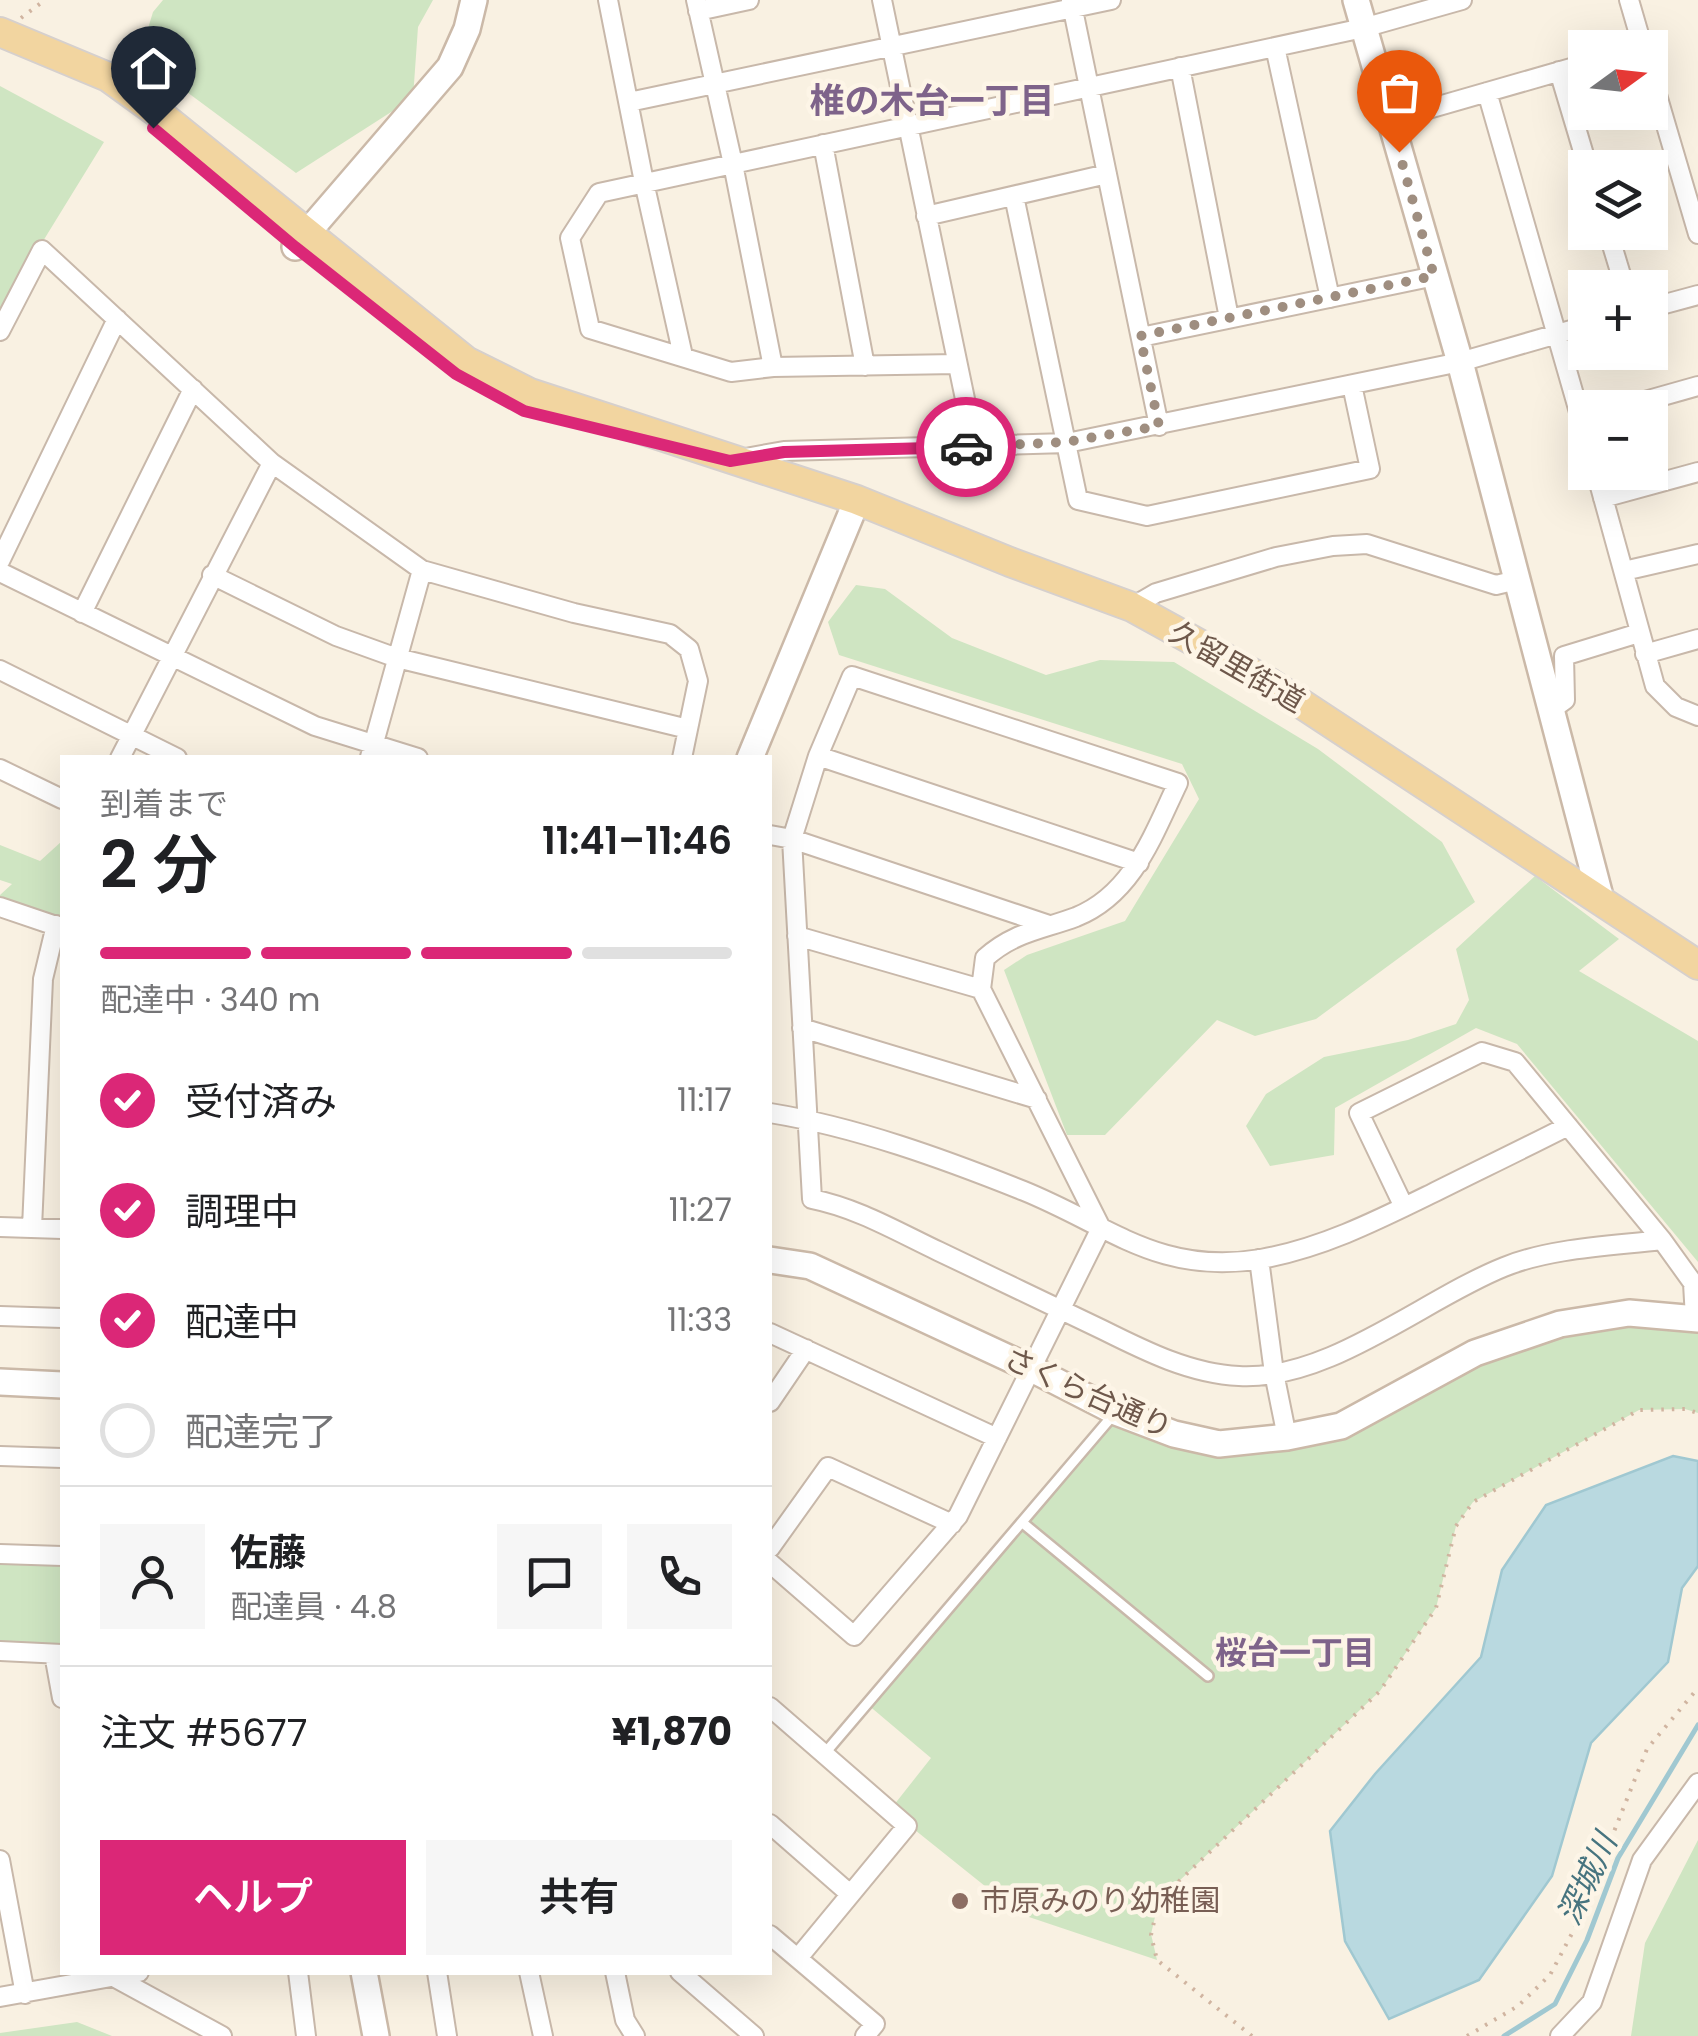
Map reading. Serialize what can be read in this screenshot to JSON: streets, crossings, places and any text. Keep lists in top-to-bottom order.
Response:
{
  "streets": {
    "main road": ["久留里街道"],
    "street": ["さくら台通り"]
  },
  "districts": ["椎の木台一丁目", "桜台一丁目"],
  "water": ["深城川"],
  "places": ["市原みのり幼稚園"],
  "north": "right",
  "page": {
    "map_buttons": ["+", "−"],
    "heading": ["2 分", "到着まで", "11:41–11:46"],
    "panel": [
      "佐藤",
      "配達員 · 4.8",
      "注文 #5677",
      "¥1,870"
    ],
    "bar": "配達中 · 340 m",
    "list": [
      ["受付済み", "11:17"],
      ["調理中", "11:27"],
      ["配達中", "11:33"],
      "配達完了"
    ],
    "buttons": ["ヘルプ", "共有"]
  }
}
